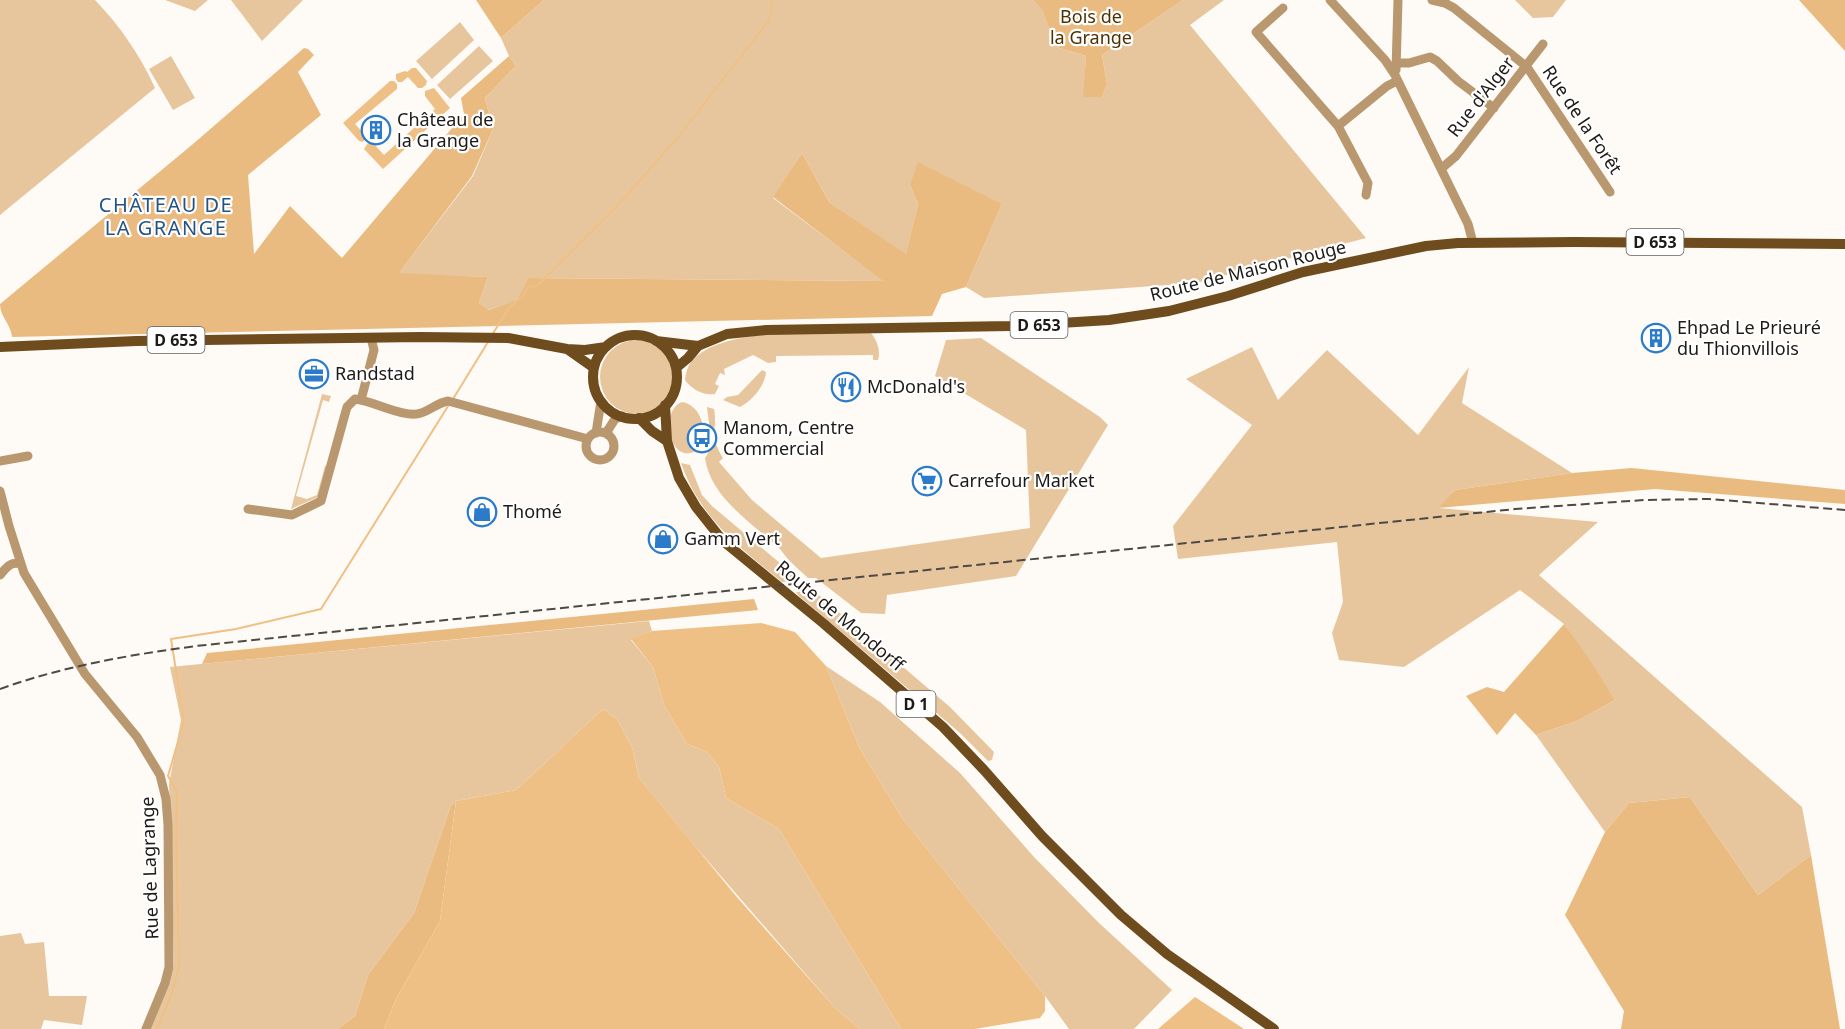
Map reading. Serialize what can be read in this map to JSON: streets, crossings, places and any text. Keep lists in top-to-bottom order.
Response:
{
  "streets": {
    "main road": [
      "D 653",
      "Route de Maison Rouge",
      "Route de Mondorff",
      "D 1"
    ],
    "street": ["Rue d'Alger", "Rue de la Forêt", "Rue de Lagrange"]
  },
  "crossings": [
    ["Rue d'Alger", "Rue de la Forêt"],
    ["Rue d'Alger", "Route de Maison Rouge"],
    ["Route de Mondorff", "D 1"]
  ],
  "districts": ["CHÂTEAU DE LA GRANGE"],
  "parks": ["Bois de la Grange"],
  "places": {
    "building": ["Château de la Grange", "Ehpad Le Prieuré du Thionvillois"],
    "office": ["Randstad"],
    "restaurant": ["McDonald's"],
    "bus stop": ["Manom, Centre Commercial"],
    "supermarket": ["Carrefour Market"],
    "shop": ["Thomé", "Gamm Vert"]
  }
}
